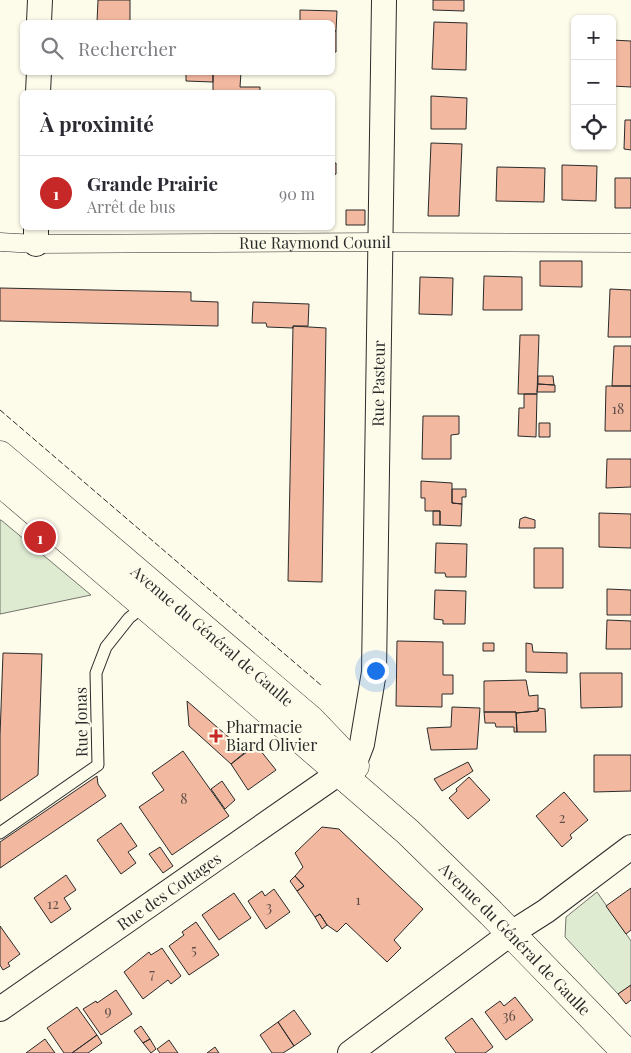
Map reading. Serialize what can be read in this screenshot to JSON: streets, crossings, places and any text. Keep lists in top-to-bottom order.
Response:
{
  "streets": {
    "main road": ["Avenue du Général de Gaulle"],
    "street": ["Rue Raymond Counil", "Rue Pasteur", "Rue des Cottages"],
    "lane": ["Rue Jonas"]
  },
  "crossings": [
    ["Rue Raymond Counil", "Rue Pasteur"],
    ["Rue Pasteur", "Avenue du Général de Gaulle"],
    ["Rue Pasteur", "Rue des Cottages"],
    ["Avenue du Général de Gaulle", "Rue Jonas"],
    ["Avenue du Général de Gaulle", "Rue des Cottages"]
  ],
  "places": {
    "health": ["Pharmacie Biard Olivier"]
  },
  "house_numbers": [
    "18",
    "8",
    "2",
    "1",
    "12",
    "3",
    "5",
    "7",
    "9",
    "36"
  ],
  "page": {
    "map_buttons": ["+", "−"],
    "search": "Rechercher",
    "heading": "À proximité",
    "list": [
      {
        "mark": "1",
        "name": "Grande Prairie",
        "note": "Arrêt de bus",
        "value": "90 m"
      }
    ],
    "pins": "1"
  }
}
